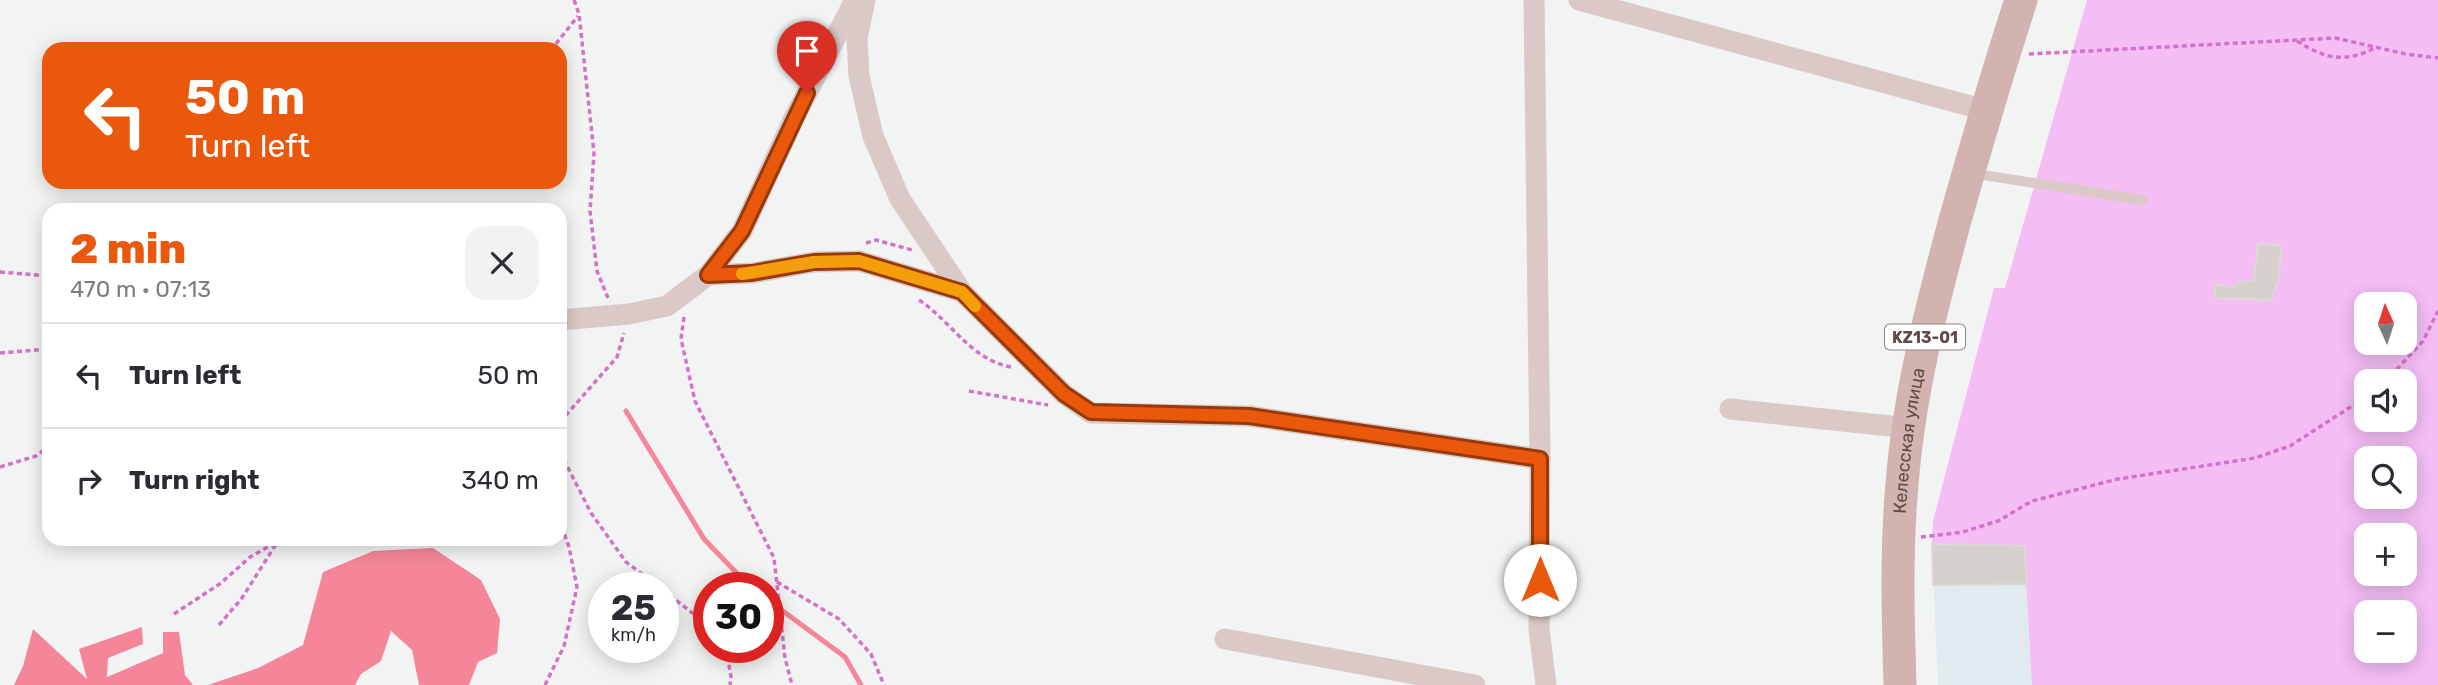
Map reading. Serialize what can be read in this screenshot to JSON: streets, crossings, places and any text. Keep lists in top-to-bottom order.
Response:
{
  "streets": {
    "main road": ["KZ13-01", "Келесская улица"]
  },
  "north": "top",
  "page": {
    "turn": ["50 m", "Turn left"],
    "heading": ["2 min", "470 m · 07:13"],
    "map_buttons": ["+", "−"],
    "list": [
      {
        "name": "Turn left",
        "value": "50 m"
      },
      {
        "name": "Turn right",
        "value": "340 m"
      }
    ],
    "speed": "25 km/h",
    "limit": "30"
  }
}
